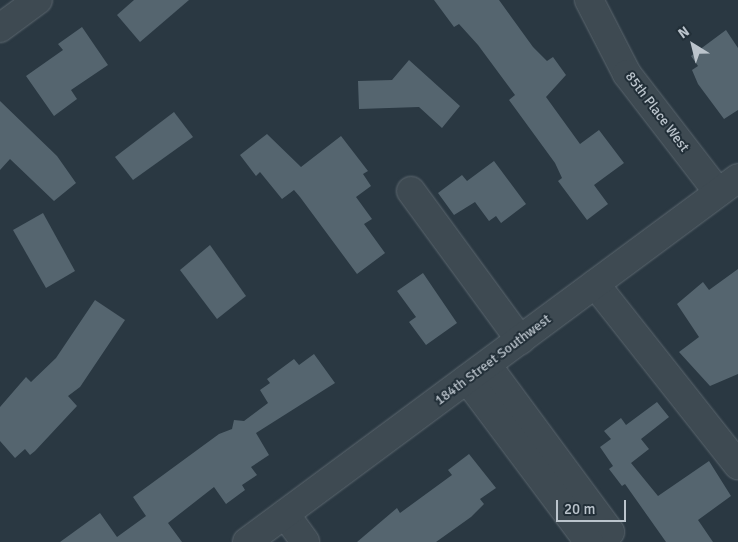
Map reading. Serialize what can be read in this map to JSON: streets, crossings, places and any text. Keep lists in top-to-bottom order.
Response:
{
  "streets": {
    "street": ["85th Place West", "184th Street Southwest"]
  },
  "crossings": [
    ["85th Place West", "184th Street Southwest"]
  ],
  "scale_bar": "20 m",
  "north": "top left"
}
